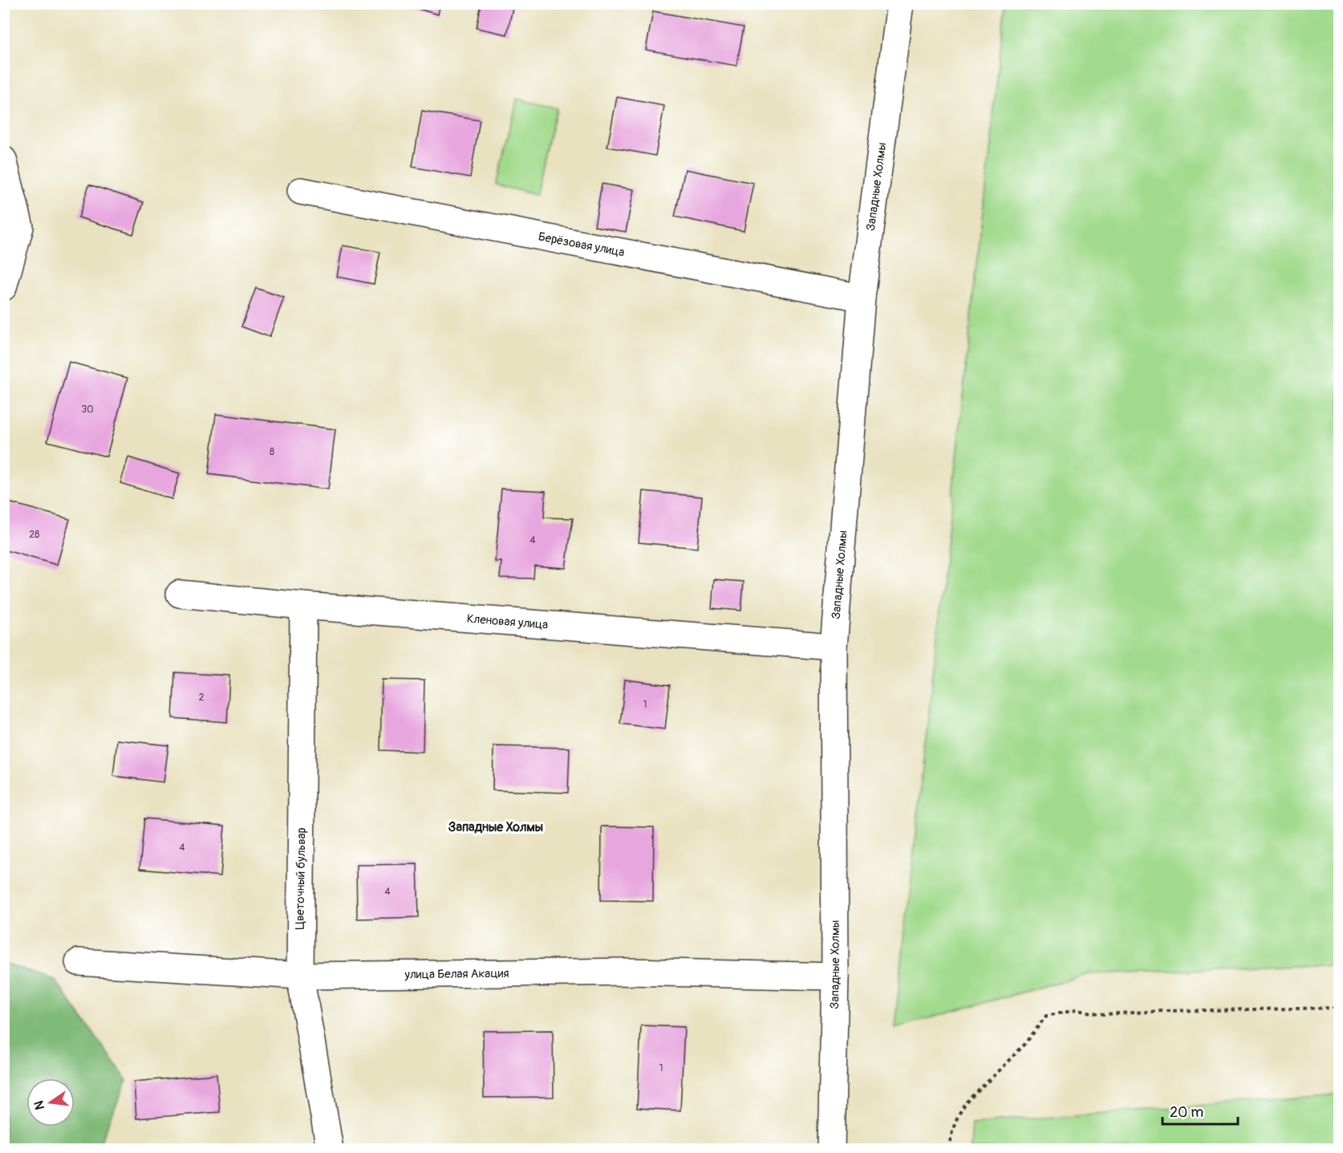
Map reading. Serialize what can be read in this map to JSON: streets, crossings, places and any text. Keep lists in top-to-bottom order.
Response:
{
  "streets": {
    "street": [
      "Западные Холмы",
      "Берёзовая улица",
      "Кленовая улица",
      "Цветочный бульвар",
      "улица Белая Акация"
    ]
  },
  "crossings": [
    ["Западные Холмы", "Берёзовая улица"],
    ["Западные Холмы", "Кленовая улица"],
    ["Западные Холмы", "улица Белая Акация"],
    ["Кленовая улица", "Цветочный бульвар"],
    ["Цветочный бульвар", "улица Белая Акация"]
  ],
  "districts": ["Западные Холмы"],
  "house_numbers": [
    "30",
    "8",
    "28",
    "4",
    "2",
    "1",
    "4",
    "4",
    "1"
  ],
  "scale_bar": "20 m",
  "north": "left"
}
